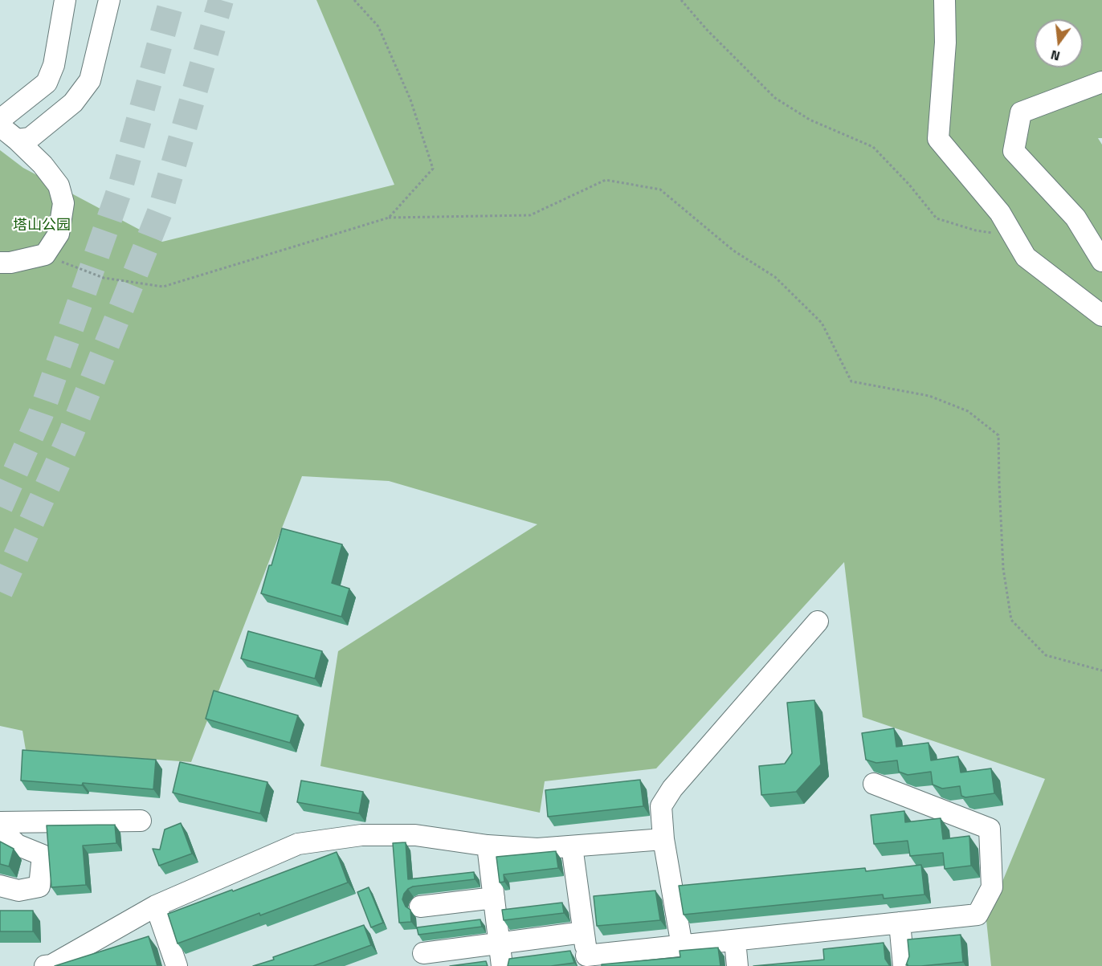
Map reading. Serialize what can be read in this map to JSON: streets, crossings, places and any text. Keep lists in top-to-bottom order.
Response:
{
  "parks": ["塔山公园"],
  "north": "bottom"
}
